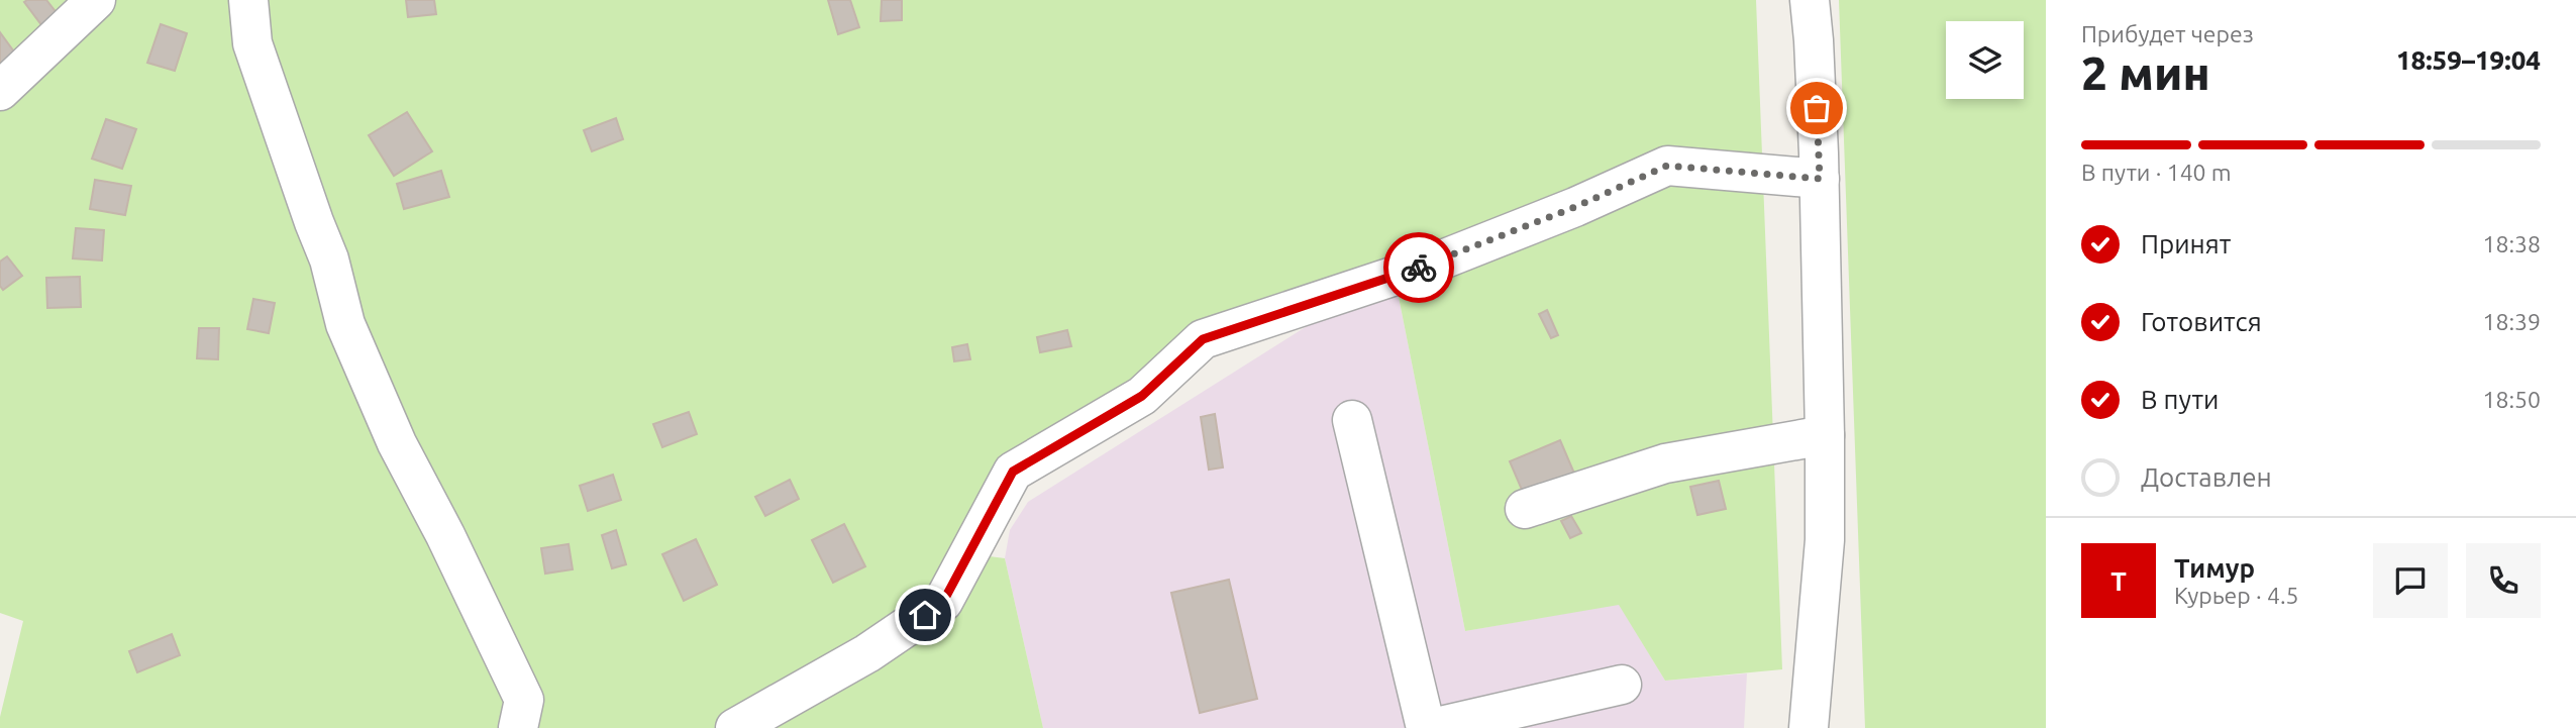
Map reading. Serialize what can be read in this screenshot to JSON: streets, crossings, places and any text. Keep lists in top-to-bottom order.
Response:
{
  "page": {
    "heading": ["2 мин", "Прибудет через", "18:59–19:04"],
    "panel": ["Тимур", "Курьер · 4.5"],
    "bar": "В пути · 140 m",
    "list": [
      ["Принят", "18:38"],
      ["Готовится", "18:39"],
      ["В пути", "18:50"],
      "Доставлен"
    ],
    "round": "Т"
  }
}
